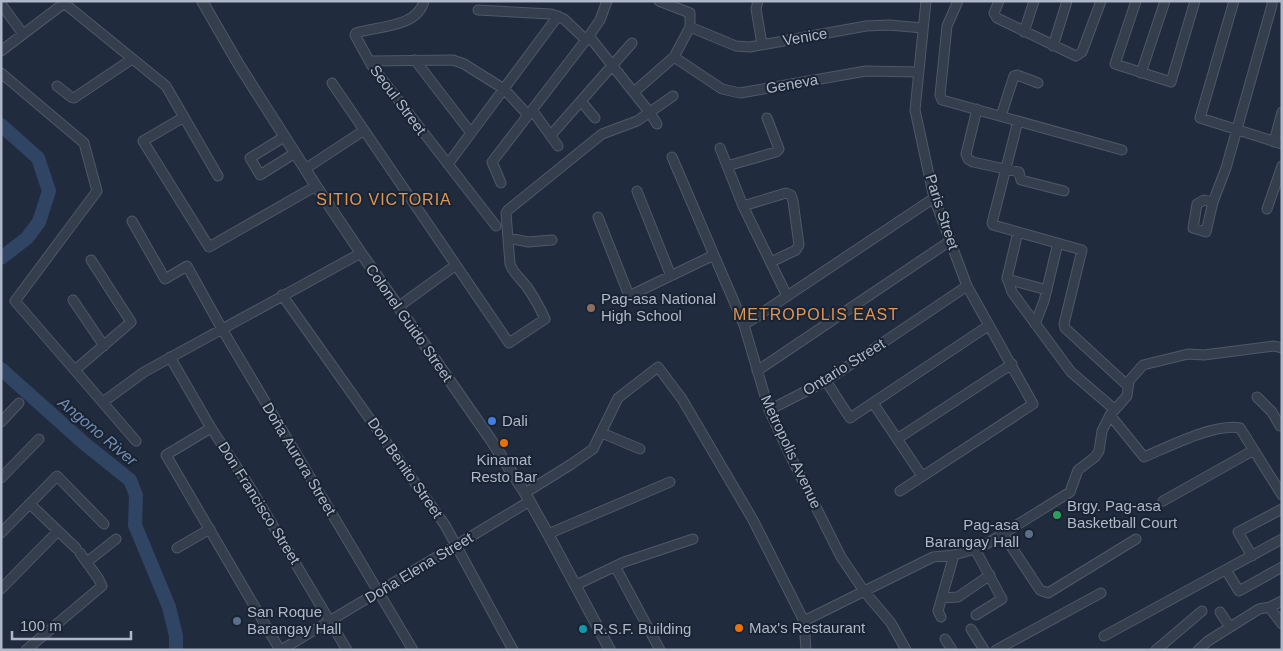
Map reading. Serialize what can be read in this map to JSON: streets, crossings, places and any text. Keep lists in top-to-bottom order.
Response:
{
  "streets": {
    "street": [
      "Venice",
      "Geneva",
      "Seoul Street",
      "Paris Street",
      "Colonel Guido Street",
      "Ontario Street",
      "Metropolis Avenue",
      "Doña Aurora Street",
      "Don Benito Street",
      "Don Francisco Street",
      "Doña Elena Street"
    ]
  },
  "crossings": [
    ["Venice", "Paris Street"],
    ["Geneva", "Paris Street"],
    ["Paris Street", "Ontario Street"],
    ["Colonel Guido Street", "Doña Elena Street"],
    ["Ontario Street", "Metropolis Avenue"],
    ["Doña Aurora Street", "Doña Elena Street"],
    ["Don Benito Street", "Doña Elena Street"],
    ["Don Francisco Street", "Doña Elena Street"]
  ],
  "districts": ["SITIO VICTORIA", "METROPOLIS EAST"],
  "water": ["Angono River"],
  "places": [
    "Pag-asa National High School",
    "Dali",
    "Kinamat Resto Bar",
    "Brgy. Pag-asa Basketball Court",
    "Pag-asa Barangay Hall",
    "San Roque Barangay Hall",
    "Max's Restaurant",
    "R.S.F. Building"
  ],
  "scale_bar": "100 m"
}
